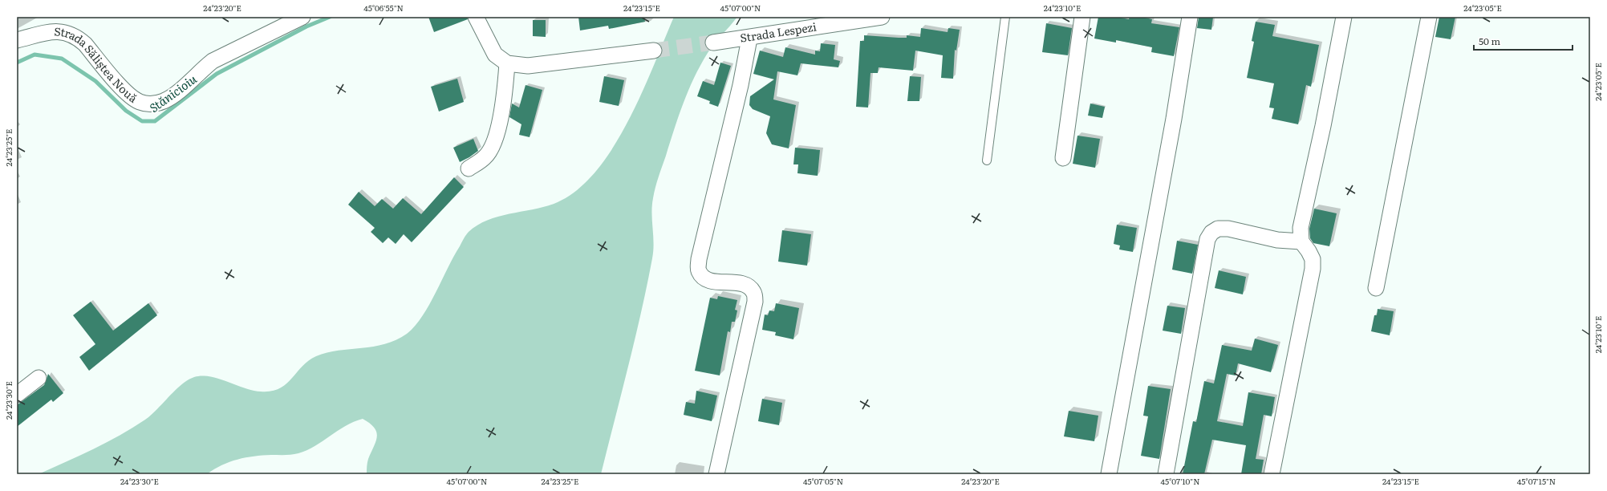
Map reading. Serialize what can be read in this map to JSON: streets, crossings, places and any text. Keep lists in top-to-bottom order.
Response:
{
  "streets": {
    "street": ["Strada Lespezi", "Strada Săliștea Nouă"]
  },
  "water": ["Stănicioiu"],
  "scale_bar": "50 m",
  "coordinates": [
    "24°23'20\"E",
    "45°06'55\"N",
    "24°23'15\"E",
    "45°07'00\"N",
    "24°23'10\"E",
    "24°23'05\"E",
    "24°23'25\"E",
    "24°23'30\"E",
    "45°07'05\"N",
    "45°07'10\"N",
    "45°07'15\"N"
  ]
}
